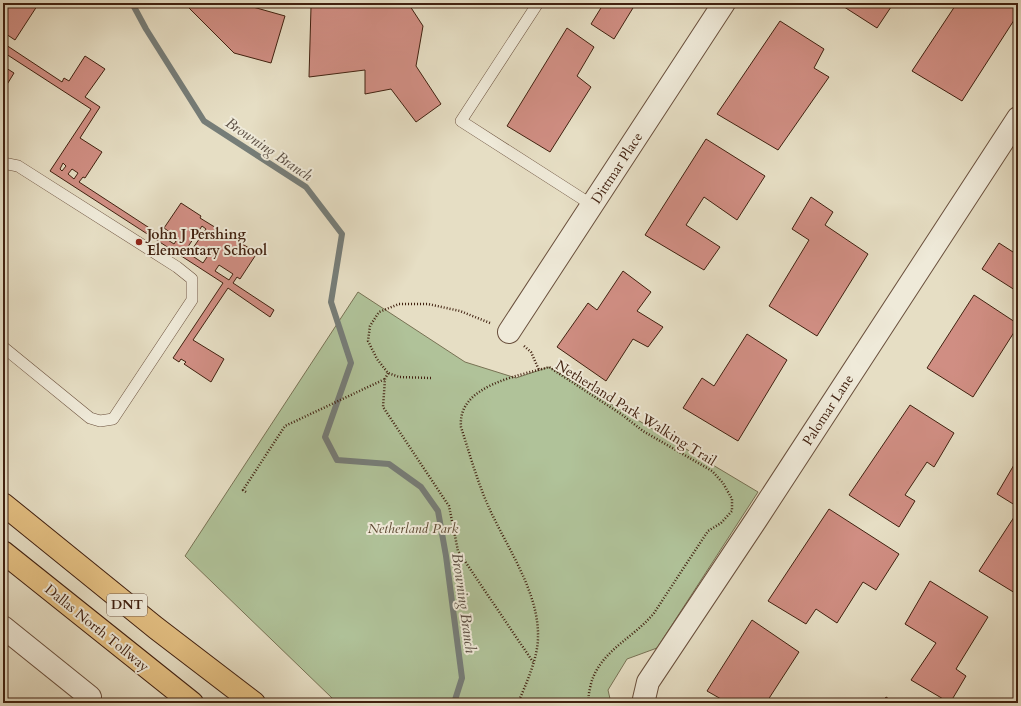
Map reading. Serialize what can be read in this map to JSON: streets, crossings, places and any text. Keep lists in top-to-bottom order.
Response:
{
  "streets": {
    "highway": ["DNT", "Dallas North Tollway"],
    "street": ["Dittmar Place", "Palomar Lane"],
    "path": ["Netherland Park Walking Trail"]
  },
  "water": ["Browning Branch"],
  "parks": ["Netherland Park"],
  "places": ["John J Pershing Elementary School"]
}
